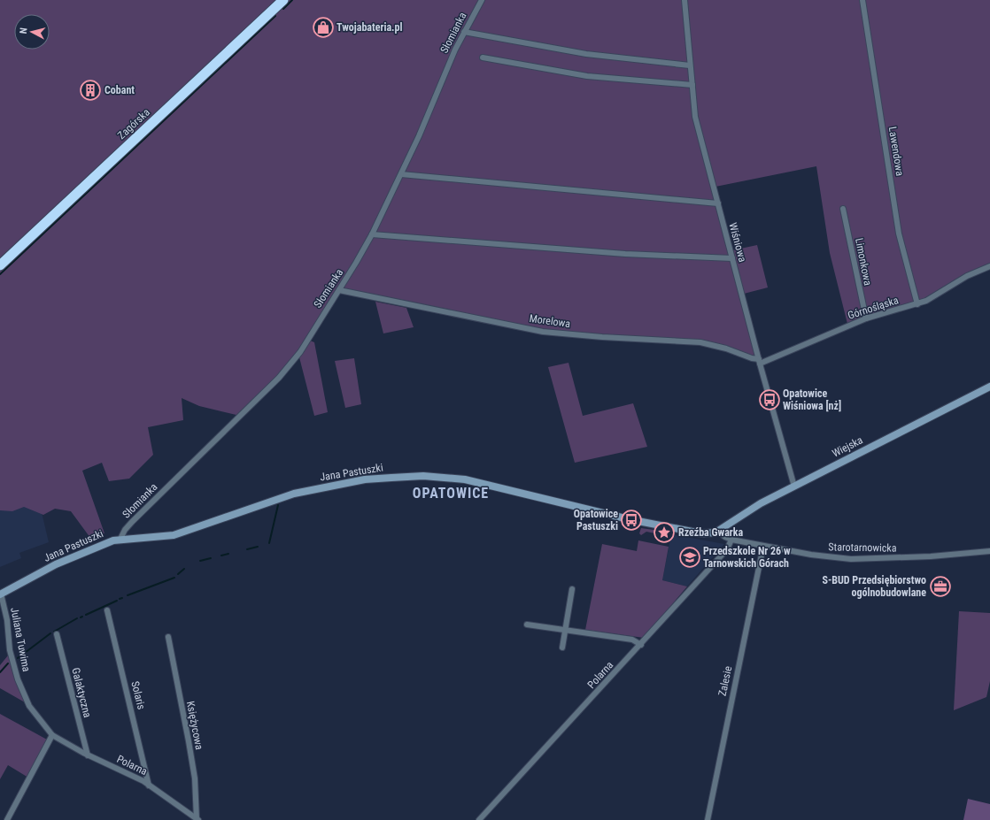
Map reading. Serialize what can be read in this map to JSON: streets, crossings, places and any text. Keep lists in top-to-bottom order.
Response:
{
  "streets": {
    "highway": ["Zagórska"],
    "street": [
      "Słomianka",
      "Lawendowa",
      "Wiśniowa",
      "Limonkowa",
      "Górnośląska",
      "Morelowa",
      "Wiejska",
      "Jana Pastuszki",
      "Starotarnowicka",
      "Juliana Tuwima",
      "Polarna",
      "Zalesie",
      "Galaktyczna",
      "Solaris",
      "Księżycowa"
    ]
  },
  "crossings": [
    ["Słomianka", "Morelowa"],
    ["Słomianka", "Jana Pastuszki"],
    ["Lawendowa", "Górnośląska"],
    ["Wiśniowa", "Górnośląska"],
    ["Wiśniowa", "Morelowa"],
    ["Wiśniowa", "Wiejska"],
    ["Limonkowa", "Górnośląska"],
    ["Górnośląska", "Morelowa"],
    ["Wiejska", "Jana Pastuszki"],
    ["Wiejska", "Starotarnowicka"],
    ["Jana Pastuszki", "Starotarnowicka"],
    ["Jana Pastuszki", "Juliana Tuwima"],
    ["Starotarnowicka", "Polarna"],
    ["Starotarnowicka", "Zalesie"],
    ["Juliana Tuwima", "Polarna"],
    ["Polarna", "Galaktyczna"],
    ["Polarna", "Solaris"],
    ["Polarna", "Księżycowa"]
  ],
  "districts": ["OPATOWICE"],
  "places": {
    "shop": ["Twojabateria.pl"],
    "building": ["Cobant"],
    "bus stop": ["Opatowice Wiśniowa [nż]", "Opatowice Pastuszki"],
    "place": ["Rzeźba Gwarka"],
    "school or university": ["Przedszkole Nr 26 w Tarnowskich Górach"],
    "office": ["S-BUD Przedsiębiorstwo ogólnobudowlane"]
  },
  "north": "left"
}
